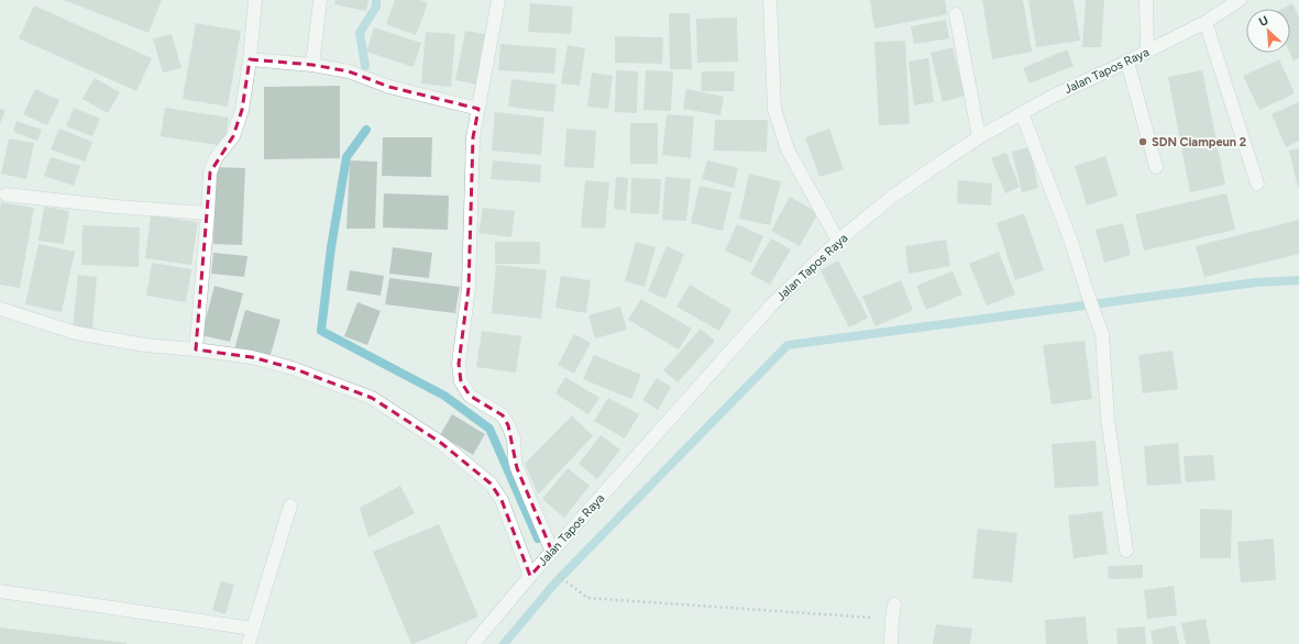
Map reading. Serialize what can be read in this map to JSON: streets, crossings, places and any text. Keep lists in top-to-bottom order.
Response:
{
  "streets": {
    "street": ["Jalan Tapos Raya"]
  },
  "places": ["SDN Ciampeun 2"],
  "north": "top left"
}
